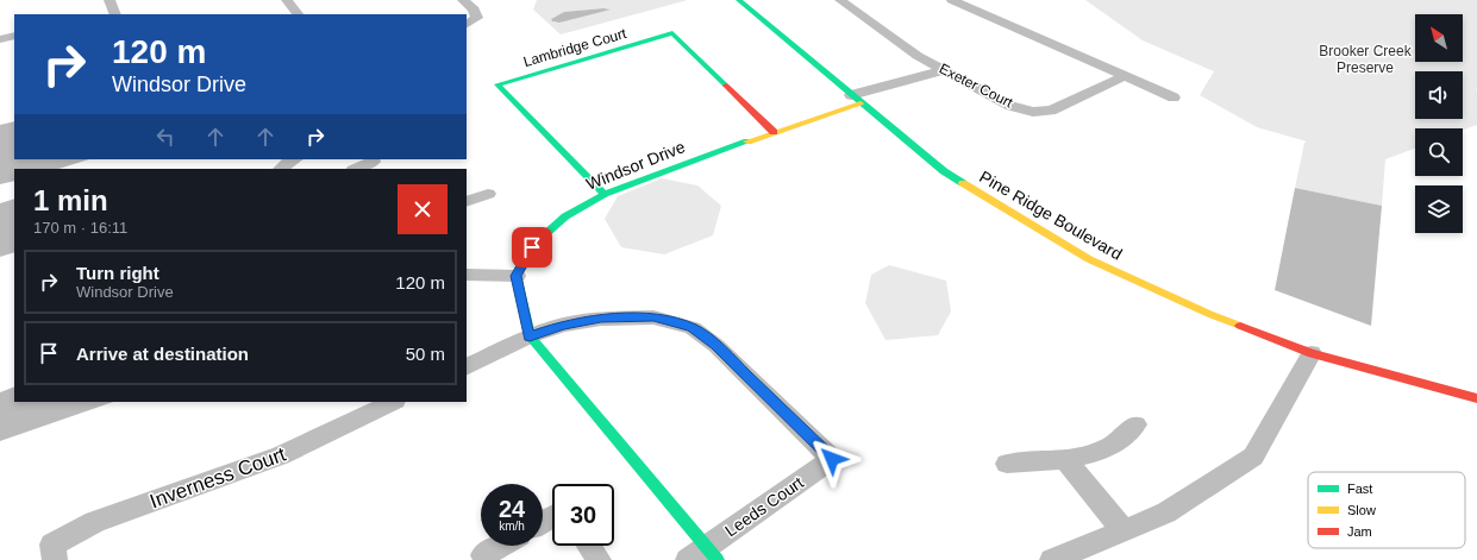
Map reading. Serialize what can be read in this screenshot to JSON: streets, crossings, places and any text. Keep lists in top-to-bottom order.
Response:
{
  "streets": {
    "street": [
      "Lambridge Court",
      "Exeter Court",
      "Windsor Drive",
      "Pine Ridge Boulevard",
      "Inverness Court",
      "Leeds Court"
    ]
  },
  "crossings": [
    ["Lambridge Court", "Windsor Drive"],
    ["Exeter Court", "Windsor Drive"],
    ["Windsor Drive", "Pine Ridge Boulevard"]
  ],
  "parks": ["Brooker Creek Preserve"],
  "legend": ["Fast", "Slow", "Jam"],
  "north": "top left",
  "page": {
    "turn": ["120 m", "Windsor Drive"],
    "heading": ["1 min", "170 m · 16:11"],
    "list": [
      {
        "name": "Turn right",
        "note": "Windsor Drive",
        "value": "120 m"
      },
      {
        "name": "Arrive at destination",
        "value": "50 m"
      }
    ],
    "speed": "24 km/h",
    "limit": "30"
  }
}
